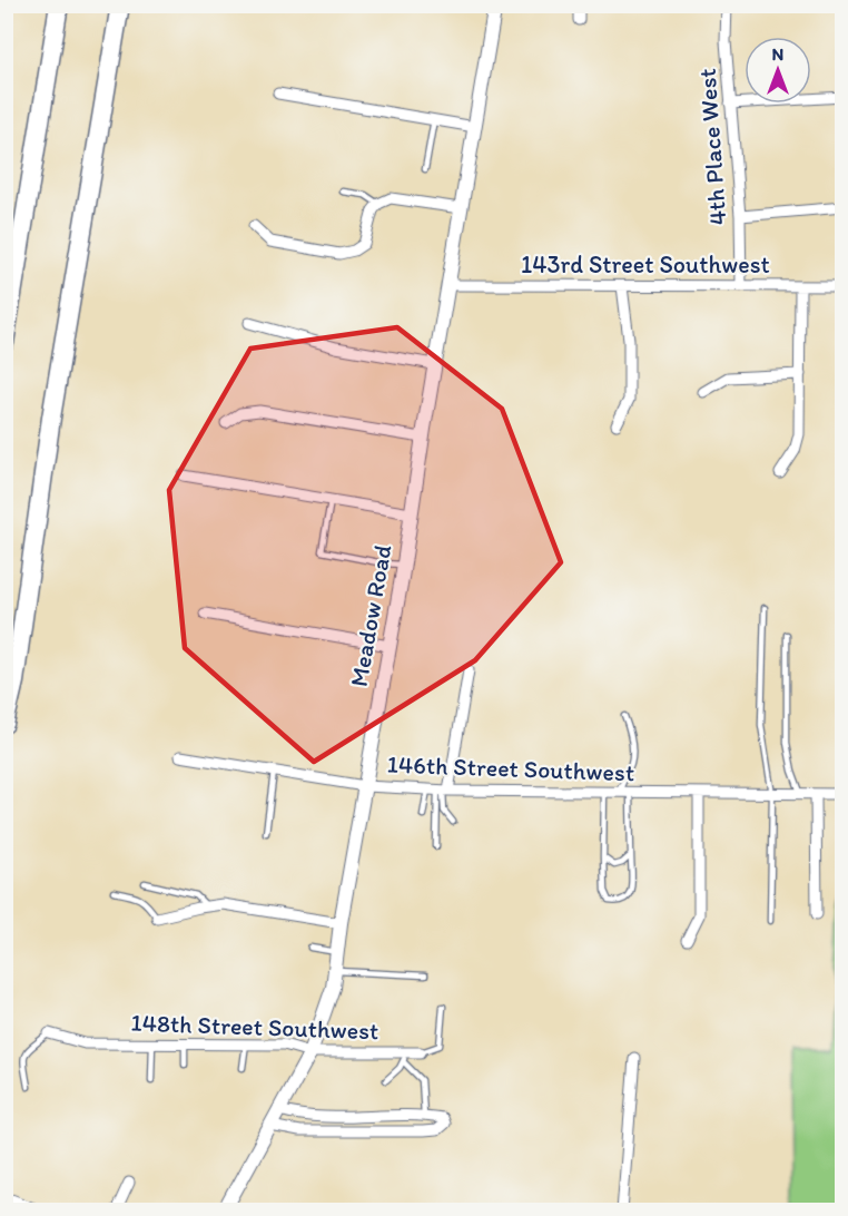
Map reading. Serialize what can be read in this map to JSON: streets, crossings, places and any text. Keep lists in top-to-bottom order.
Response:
{
  "streets": {
    "street": [
      "4th Place West",
      "143rd Street Southwest",
      "Meadow Road",
      "146th Street Southwest",
      "148th Street Southwest"
    ]
  },
  "crossings": [
    ["4th Place West", "143rd Street Southwest"],
    ["143rd Street Southwest", "Meadow Road"],
    ["Meadow Road", "146th Street Southwest"],
    ["Meadow Road", "148th Street Southwest"]
  ],
  "north": "top"
}
